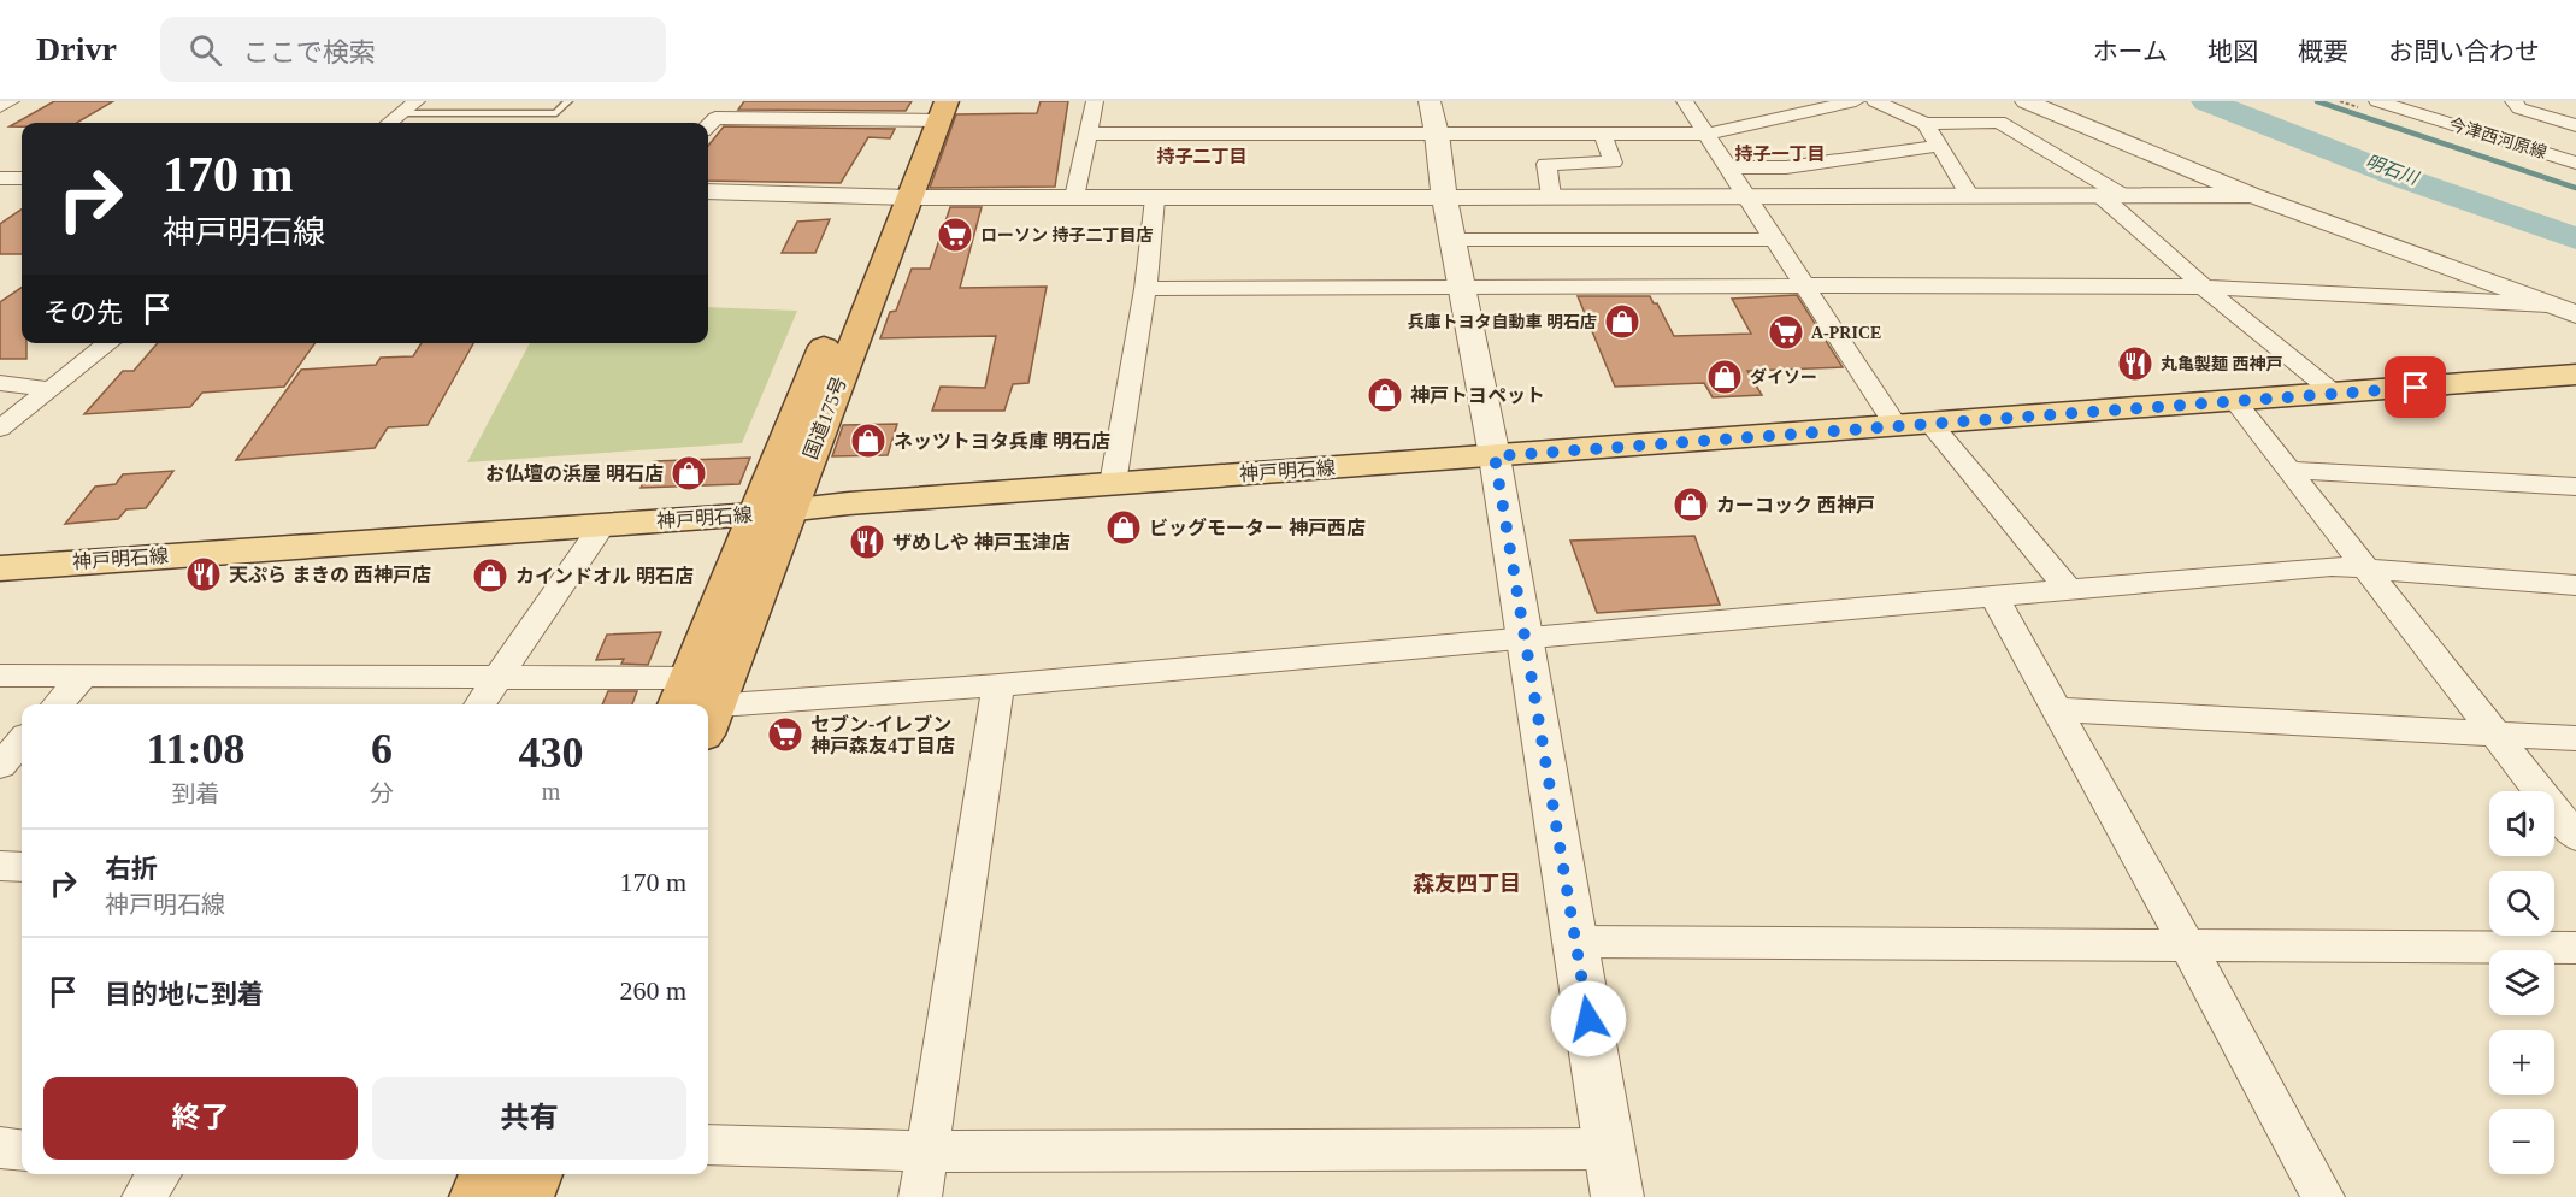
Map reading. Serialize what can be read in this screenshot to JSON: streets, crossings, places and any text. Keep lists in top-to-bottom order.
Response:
{
  "streets": {
    "highway": ["国道175号"],
    "main road": ["神戸明石線"],
    "street": ["今津西河原線"]
  },
  "crossings": [
    ["国道175号", "神戸明石線"]
  ],
  "districts": ["持子一丁目", "持子二丁目", "森友四丁目"],
  "water": ["明石川"],
  "places": {
    "supermarket": ["ローソン 持子二丁目店", "A-PRICE", "セブン-イレブン 神戸森友4丁目店"],
    "shop": [
      "兵庫トヨタ自動車 明石店",
      "ダイソー",
      "神戸トヨペット",
      "ネッツトヨタ兵庫 明石店",
      "お仏壇の浜屋 明石店",
      "カーコック 西神戸",
      "ビッグモーター 神戸西店",
      "カインドオル 明石店"
    ],
    "restaurant": ["丸亀製麺 西神戸", "ザめしや 神戸玉津店", "天ぷら まきの 西神戸店"]
  },
  "page": {
    "header": "Drivr",
    "search": "ここで検索",
    "nav": [
      "ホーム",
      "地図",
      "概要",
      "お問い合わせ"
    ],
    "turn": ["170 m", "神戸明石線"],
    "then": "その先",
    "eta": [
      "11:08",
      "到着",
      "6",
      "分",
      "430",
      "m"
    ],
    "map_buttons": ["+", "−"],
    "list": [
      {
        "name": "右折",
        "note": "神戸明石線",
        "value": "170 m"
      },
      {
        "name": "目的地に到着",
        "value": "260 m"
      }
    ],
    "buttons": ["終了", "共有"]
  }
}
